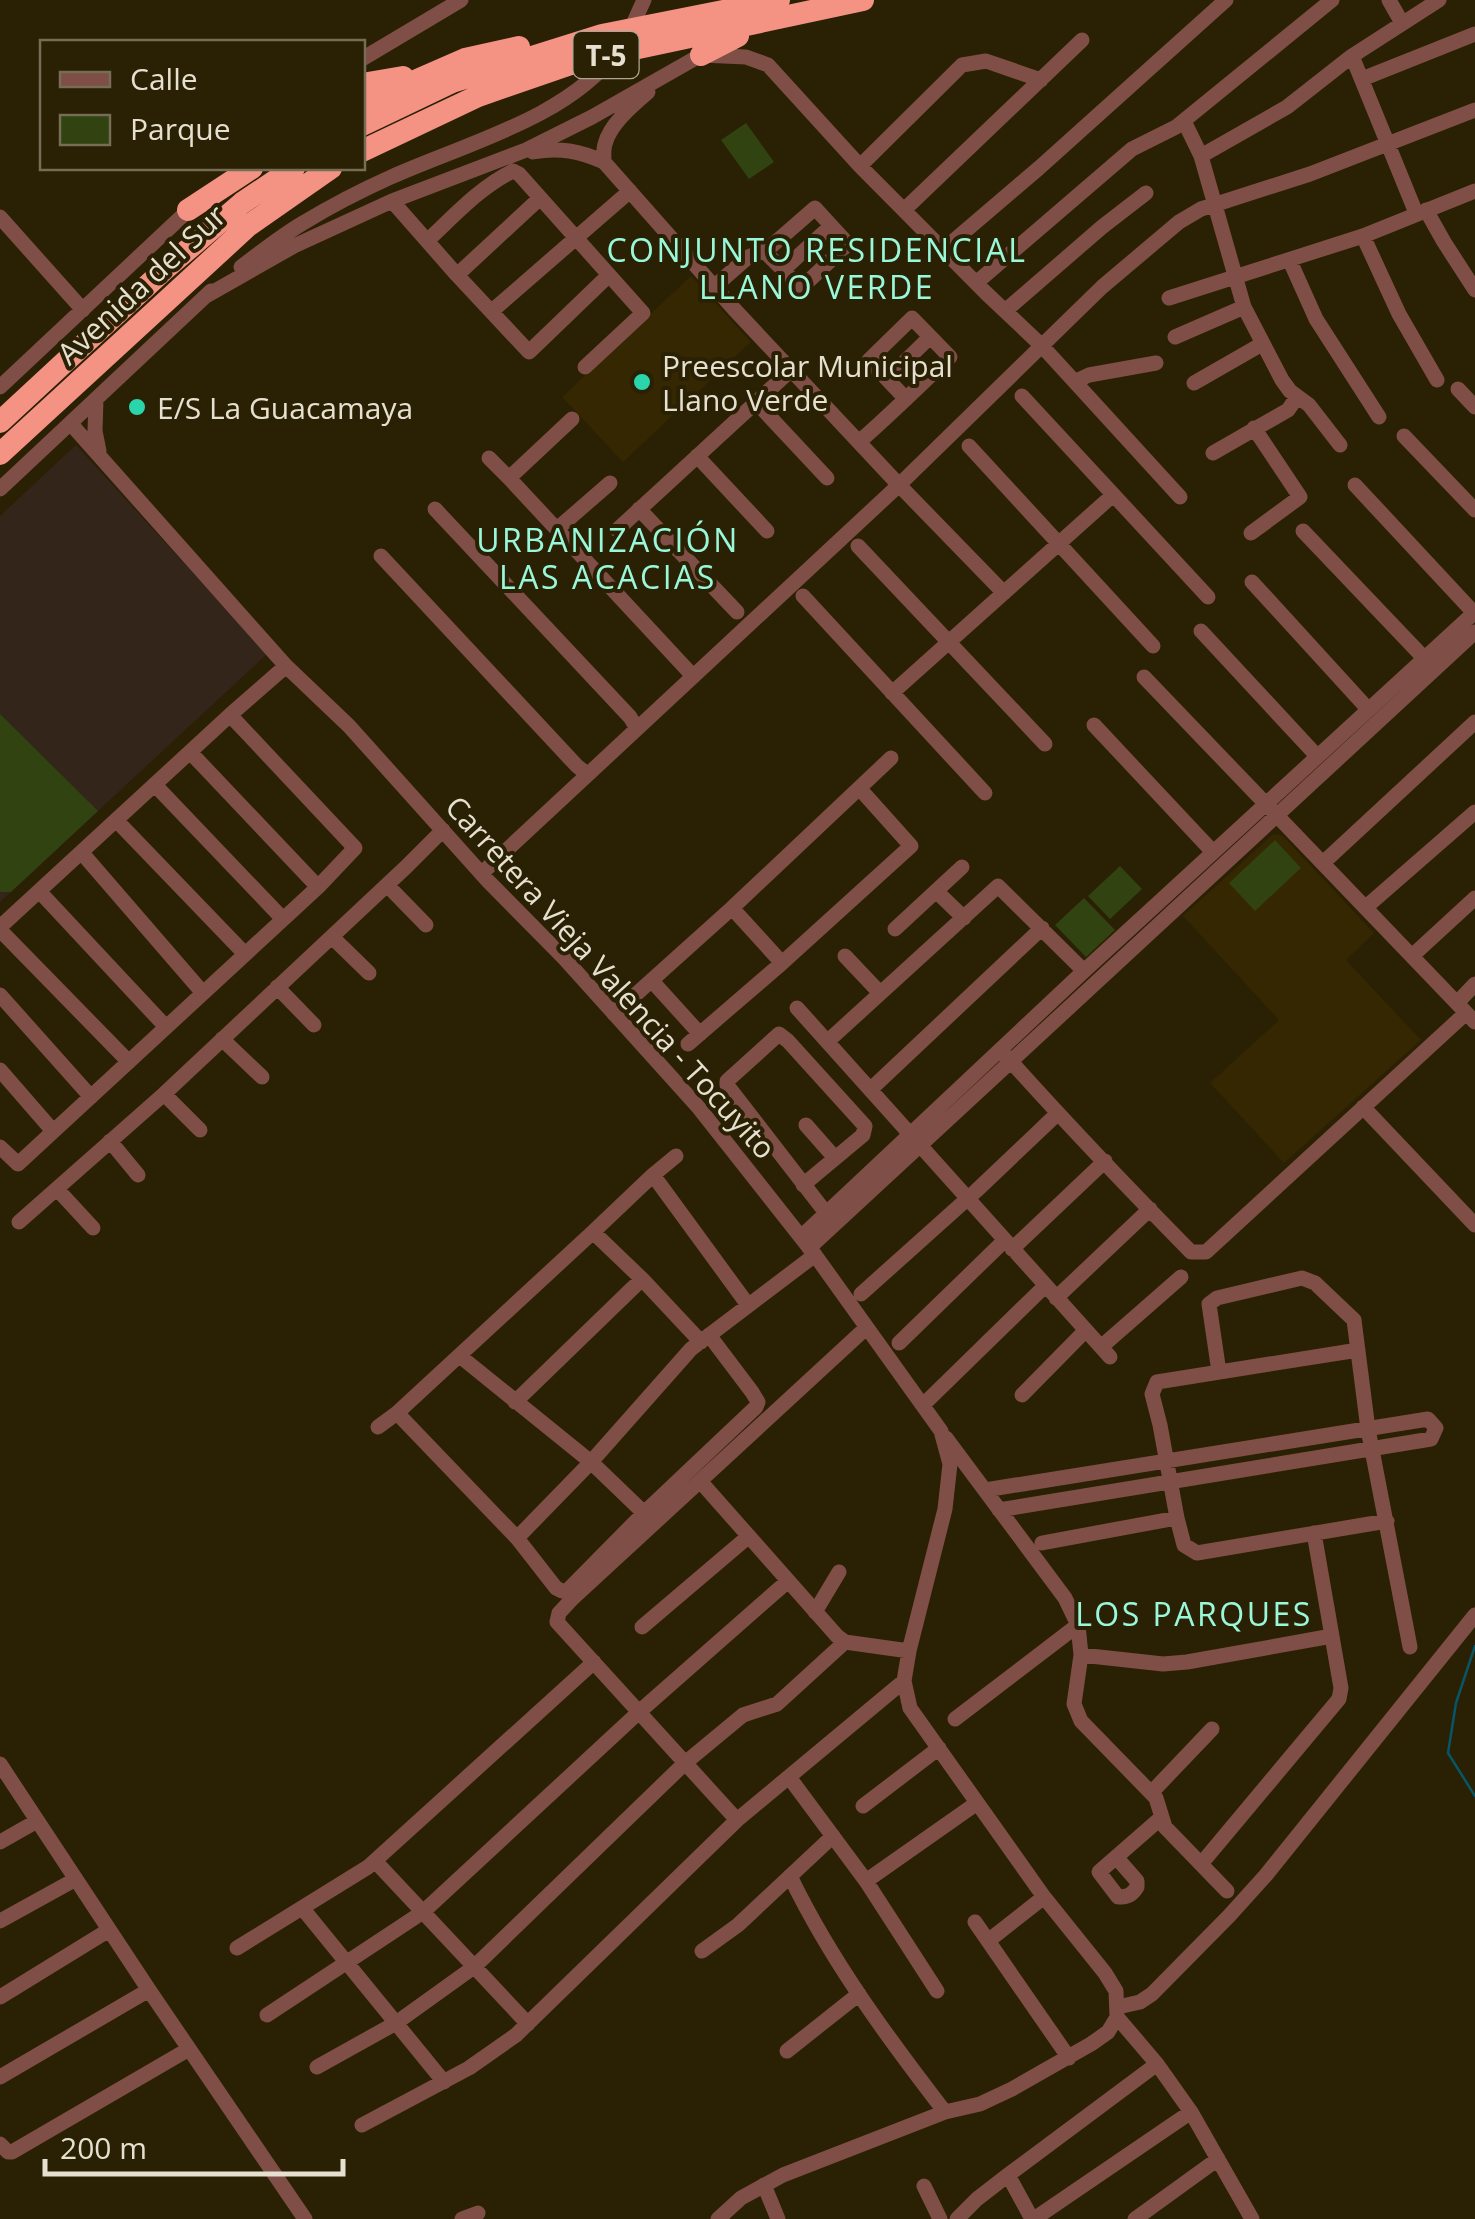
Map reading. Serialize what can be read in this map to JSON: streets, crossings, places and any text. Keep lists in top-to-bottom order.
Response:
{
  "streets": {
    "highway": ["T-5", "Avenida del Sur"],
    "street": ["Carretera Vieja Valencia - Tocuyito"]
  },
  "districts": ["CONJUNTO RESIDENCIAL LLANO VERDE", "URBANIZACIÓN LAS ACACIAS", "LOS PARQUES"],
  "places": ["Preescolar Municipal Llano Verde", "E/S La Guacamaya"],
  "legend": ["Calle", "Parque"],
  "scale_bar": "200 m"
}
